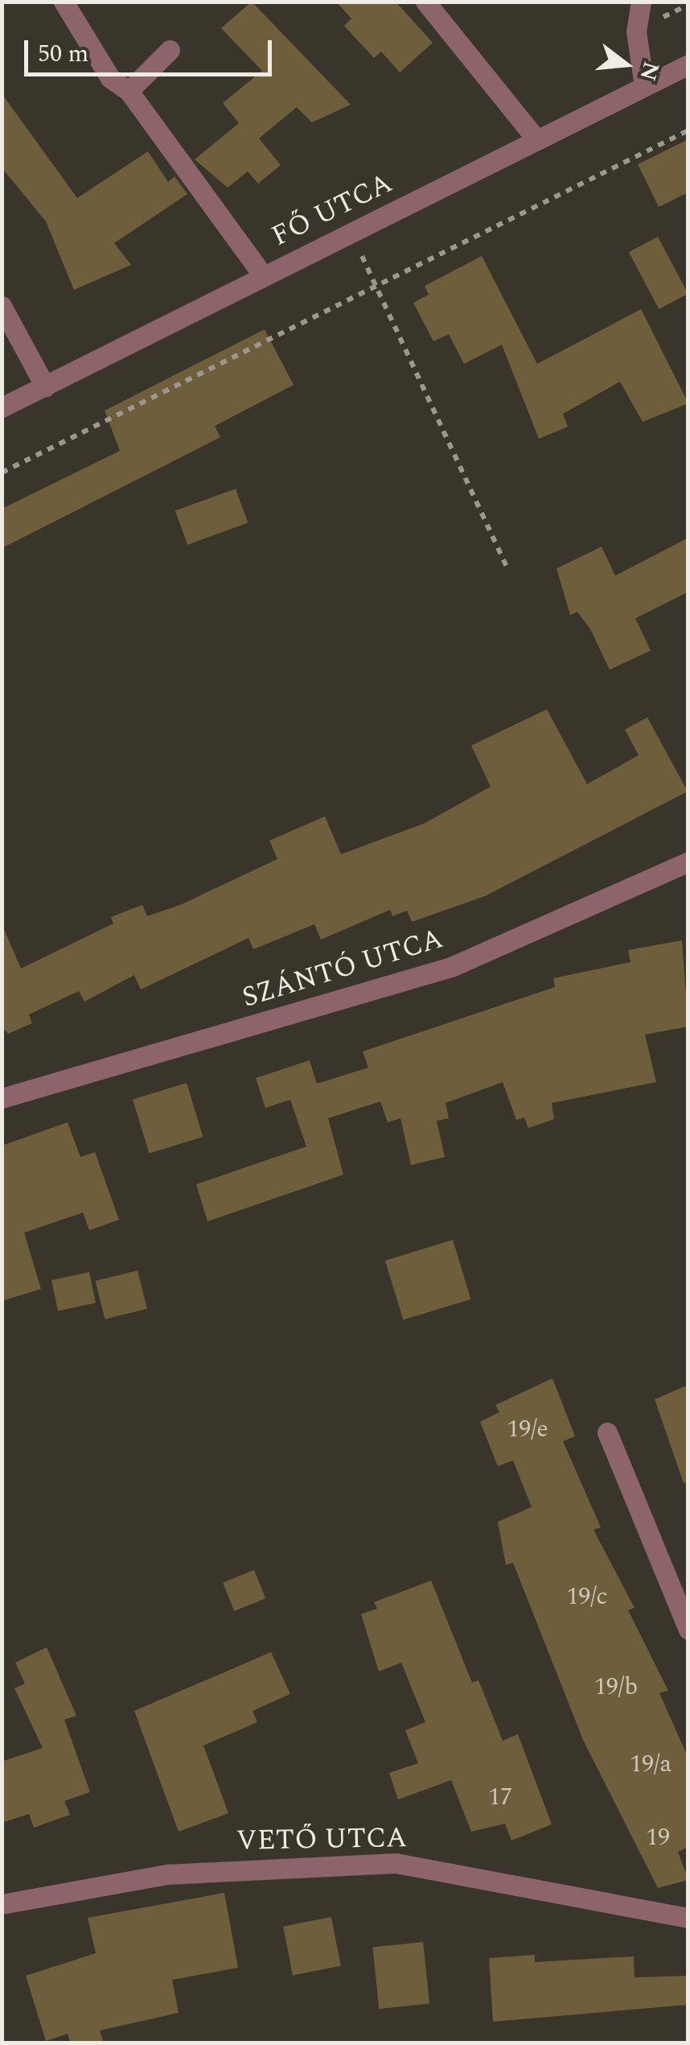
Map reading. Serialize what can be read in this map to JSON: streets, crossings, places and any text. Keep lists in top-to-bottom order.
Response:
{
  "streets": {
    "street": ["FŐ UTCA", "SZÁNTÓ UTCA", "VETŐ UTCA"]
  },
  "house_numbers": [
    "19/e",
    "19/c",
    "19/b",
    "19/a",
    "17",
    "19"
  ],
  "scale_bar": "50 m",
  "north": "right"
}
